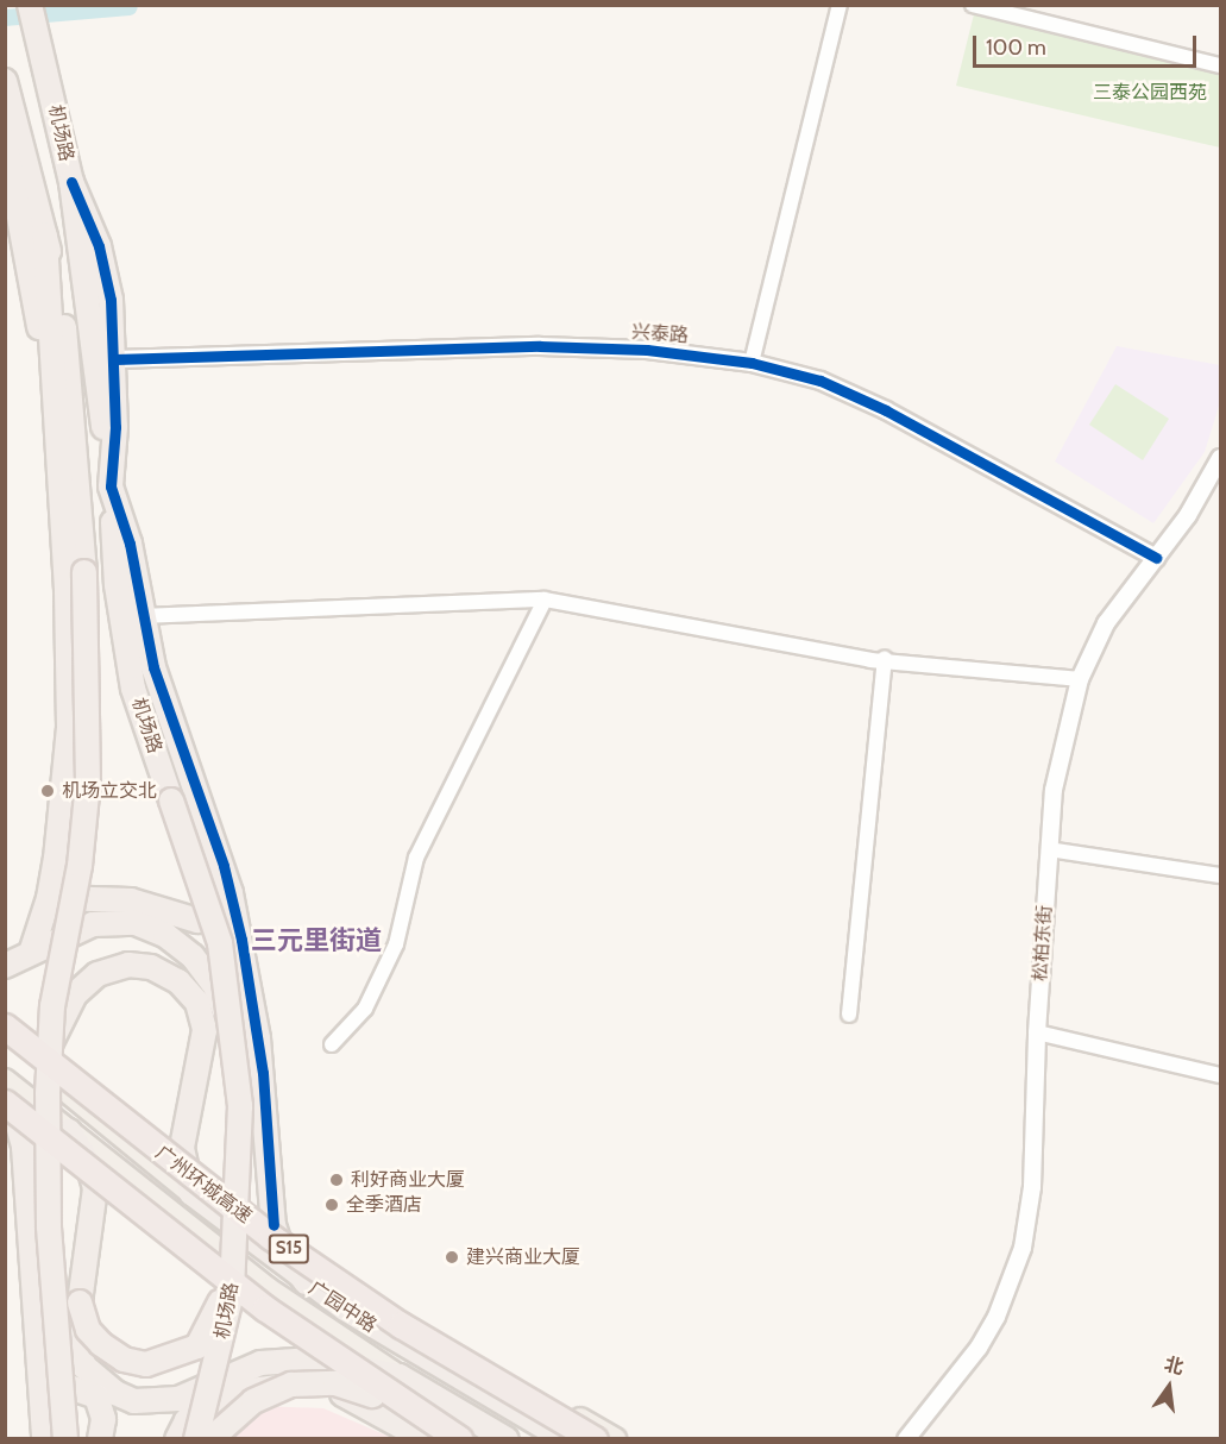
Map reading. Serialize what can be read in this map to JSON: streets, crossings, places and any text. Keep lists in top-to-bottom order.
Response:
{
  "streets": {
    "highway": [
      "机场路",
      "广州环城高速",
      "S15",
      "广园中路"
    ],
    "street": ["兴泰路", "松柏东街"]
  },
  "crossings": [
    ["兴泰路", "松柏东街"]
  ],
  "districts": ["三元里街道"],
  "parks": ["三泰公园西苑"],
  "places": [
    "机场立交北",
    "利好商业大厦",
    "全季酒店",
    "建兴商业大厦"
  ],
  "scale_bar": "100 m",
  "north": "top"
}
